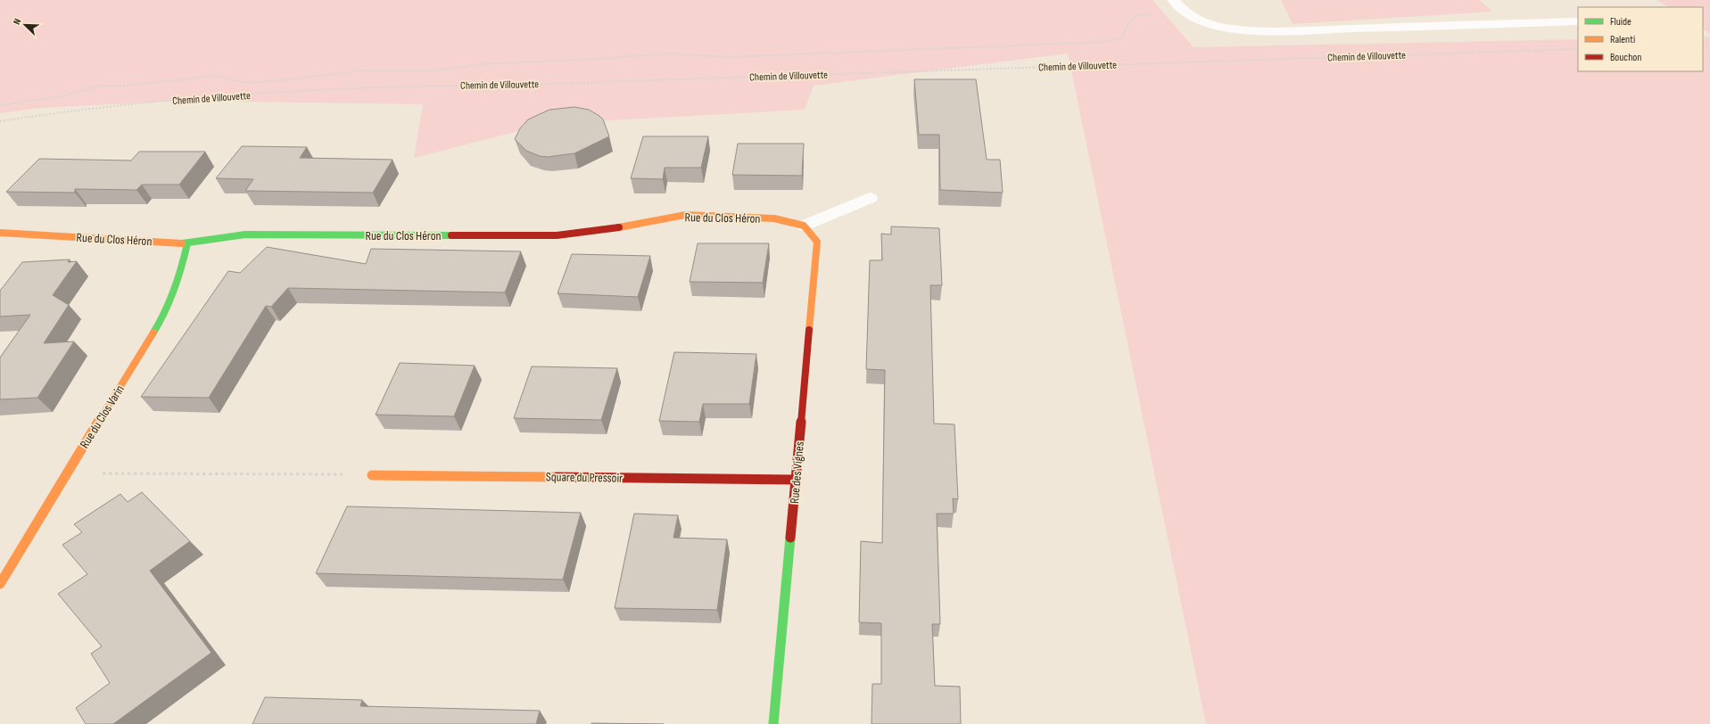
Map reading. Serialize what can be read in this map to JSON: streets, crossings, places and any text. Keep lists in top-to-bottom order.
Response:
{
  "streets": {
    "street": [
      "Rue du Clos Héron",
      "Rue du Clos Varin",
      "Rue des Vignes",
      "Square du Pressoir"
    ],
    "path": ["Chemin de Villouvette"]
  },
  "crossings": [
    ["Rue du Clos Héron", "Rue du Clos Varin"],
    ["Rue du Clos Héron", "Rue des Vignes"],
    ["Rue des Vignes", "Square du Pressoir"]
  ],
  "legend": ["Fluide", "Ralenti", "Bouchon"],
  "north": "top left"
}
